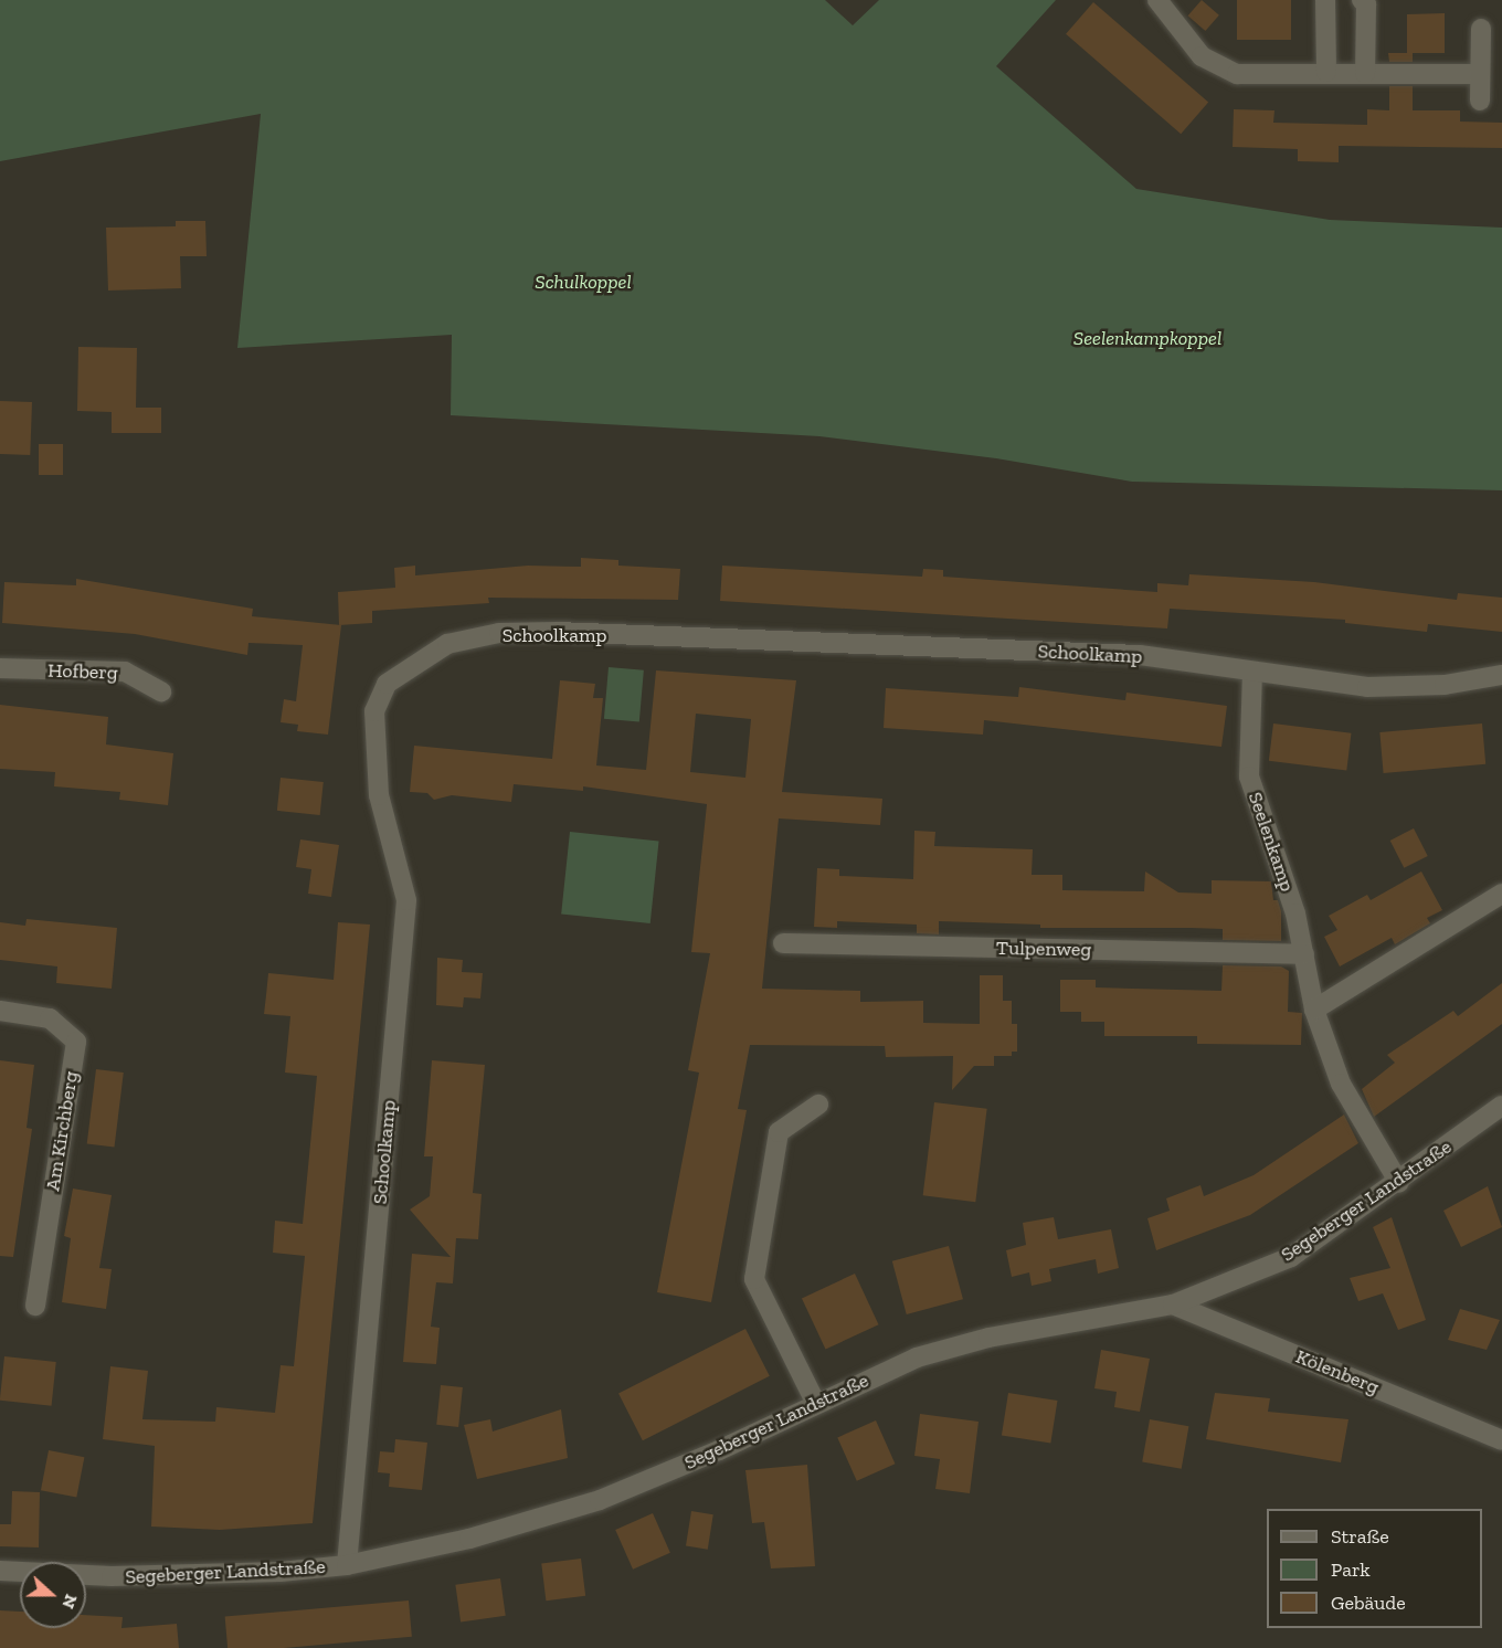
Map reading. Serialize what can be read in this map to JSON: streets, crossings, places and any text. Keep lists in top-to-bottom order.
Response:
{
  "streets": {
    "street": [
      "Schoolkamp",
      "Hofberg",
      "Seelenkamp",
      "Tulpenweg",
      "Am Kirchberg",
      "Segeberger Landstraße",
      "Kölenberg"
    ]
  },
  "crossings": [
    ["Schoolkamp", "Seelenkamp"],
    ["Schoolkamp", "Segeberger Landstraße"],
    ["Seelenkamp", "Tulpenweg"],
    ["Seelenkamp", "Segeberger Landstraße"],
    ["Segeberger Landstraße", "Kölenberg"]
  ],
  "parks": ["Schulkoppel", "Seelenkampkoppel"],
  "legend": ["Straße", "Park", "Gebäude"],
  "north": "right"
}
